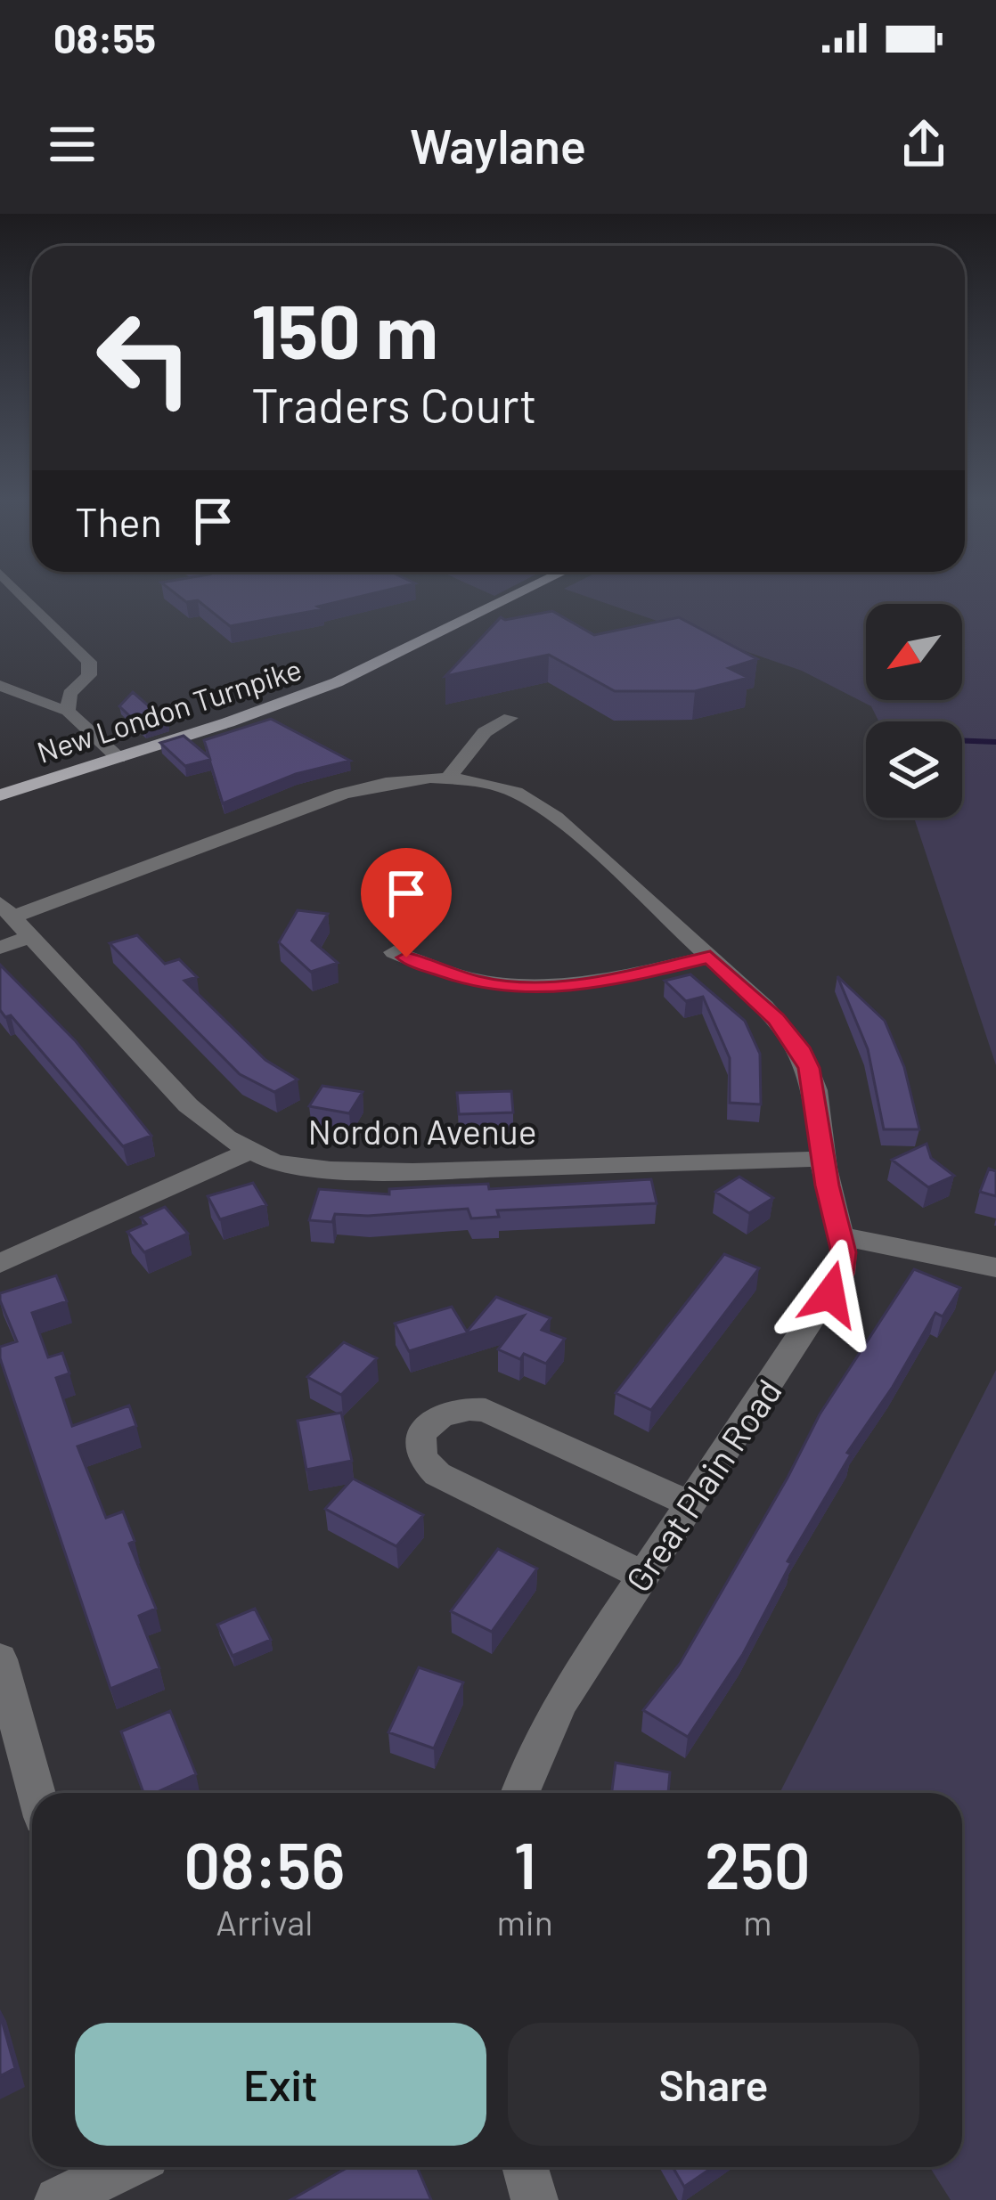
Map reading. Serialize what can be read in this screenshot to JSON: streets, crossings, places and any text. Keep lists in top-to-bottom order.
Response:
{
  "streets": {
    "main road": ["New London Turnpike"],
    "street": ["Nordon Avenue", "Great Plain Road"]
  },
  "crossings": [
    ["Nordon Avenue", "Great Plain Road"]
  ],
  "north": "bottom left",
  "page": {
    "status": "08:55",
    "header": "Waylane",
    "turn": ["150 m", "Traders Court"],
    "then": "Then",
    "eta": [
      "08:56",
      "Arrival",
      "1",
      "min",
      "250",
      "m"
    ],
    "buttons": ["Exit", "Share"]
  }
}
